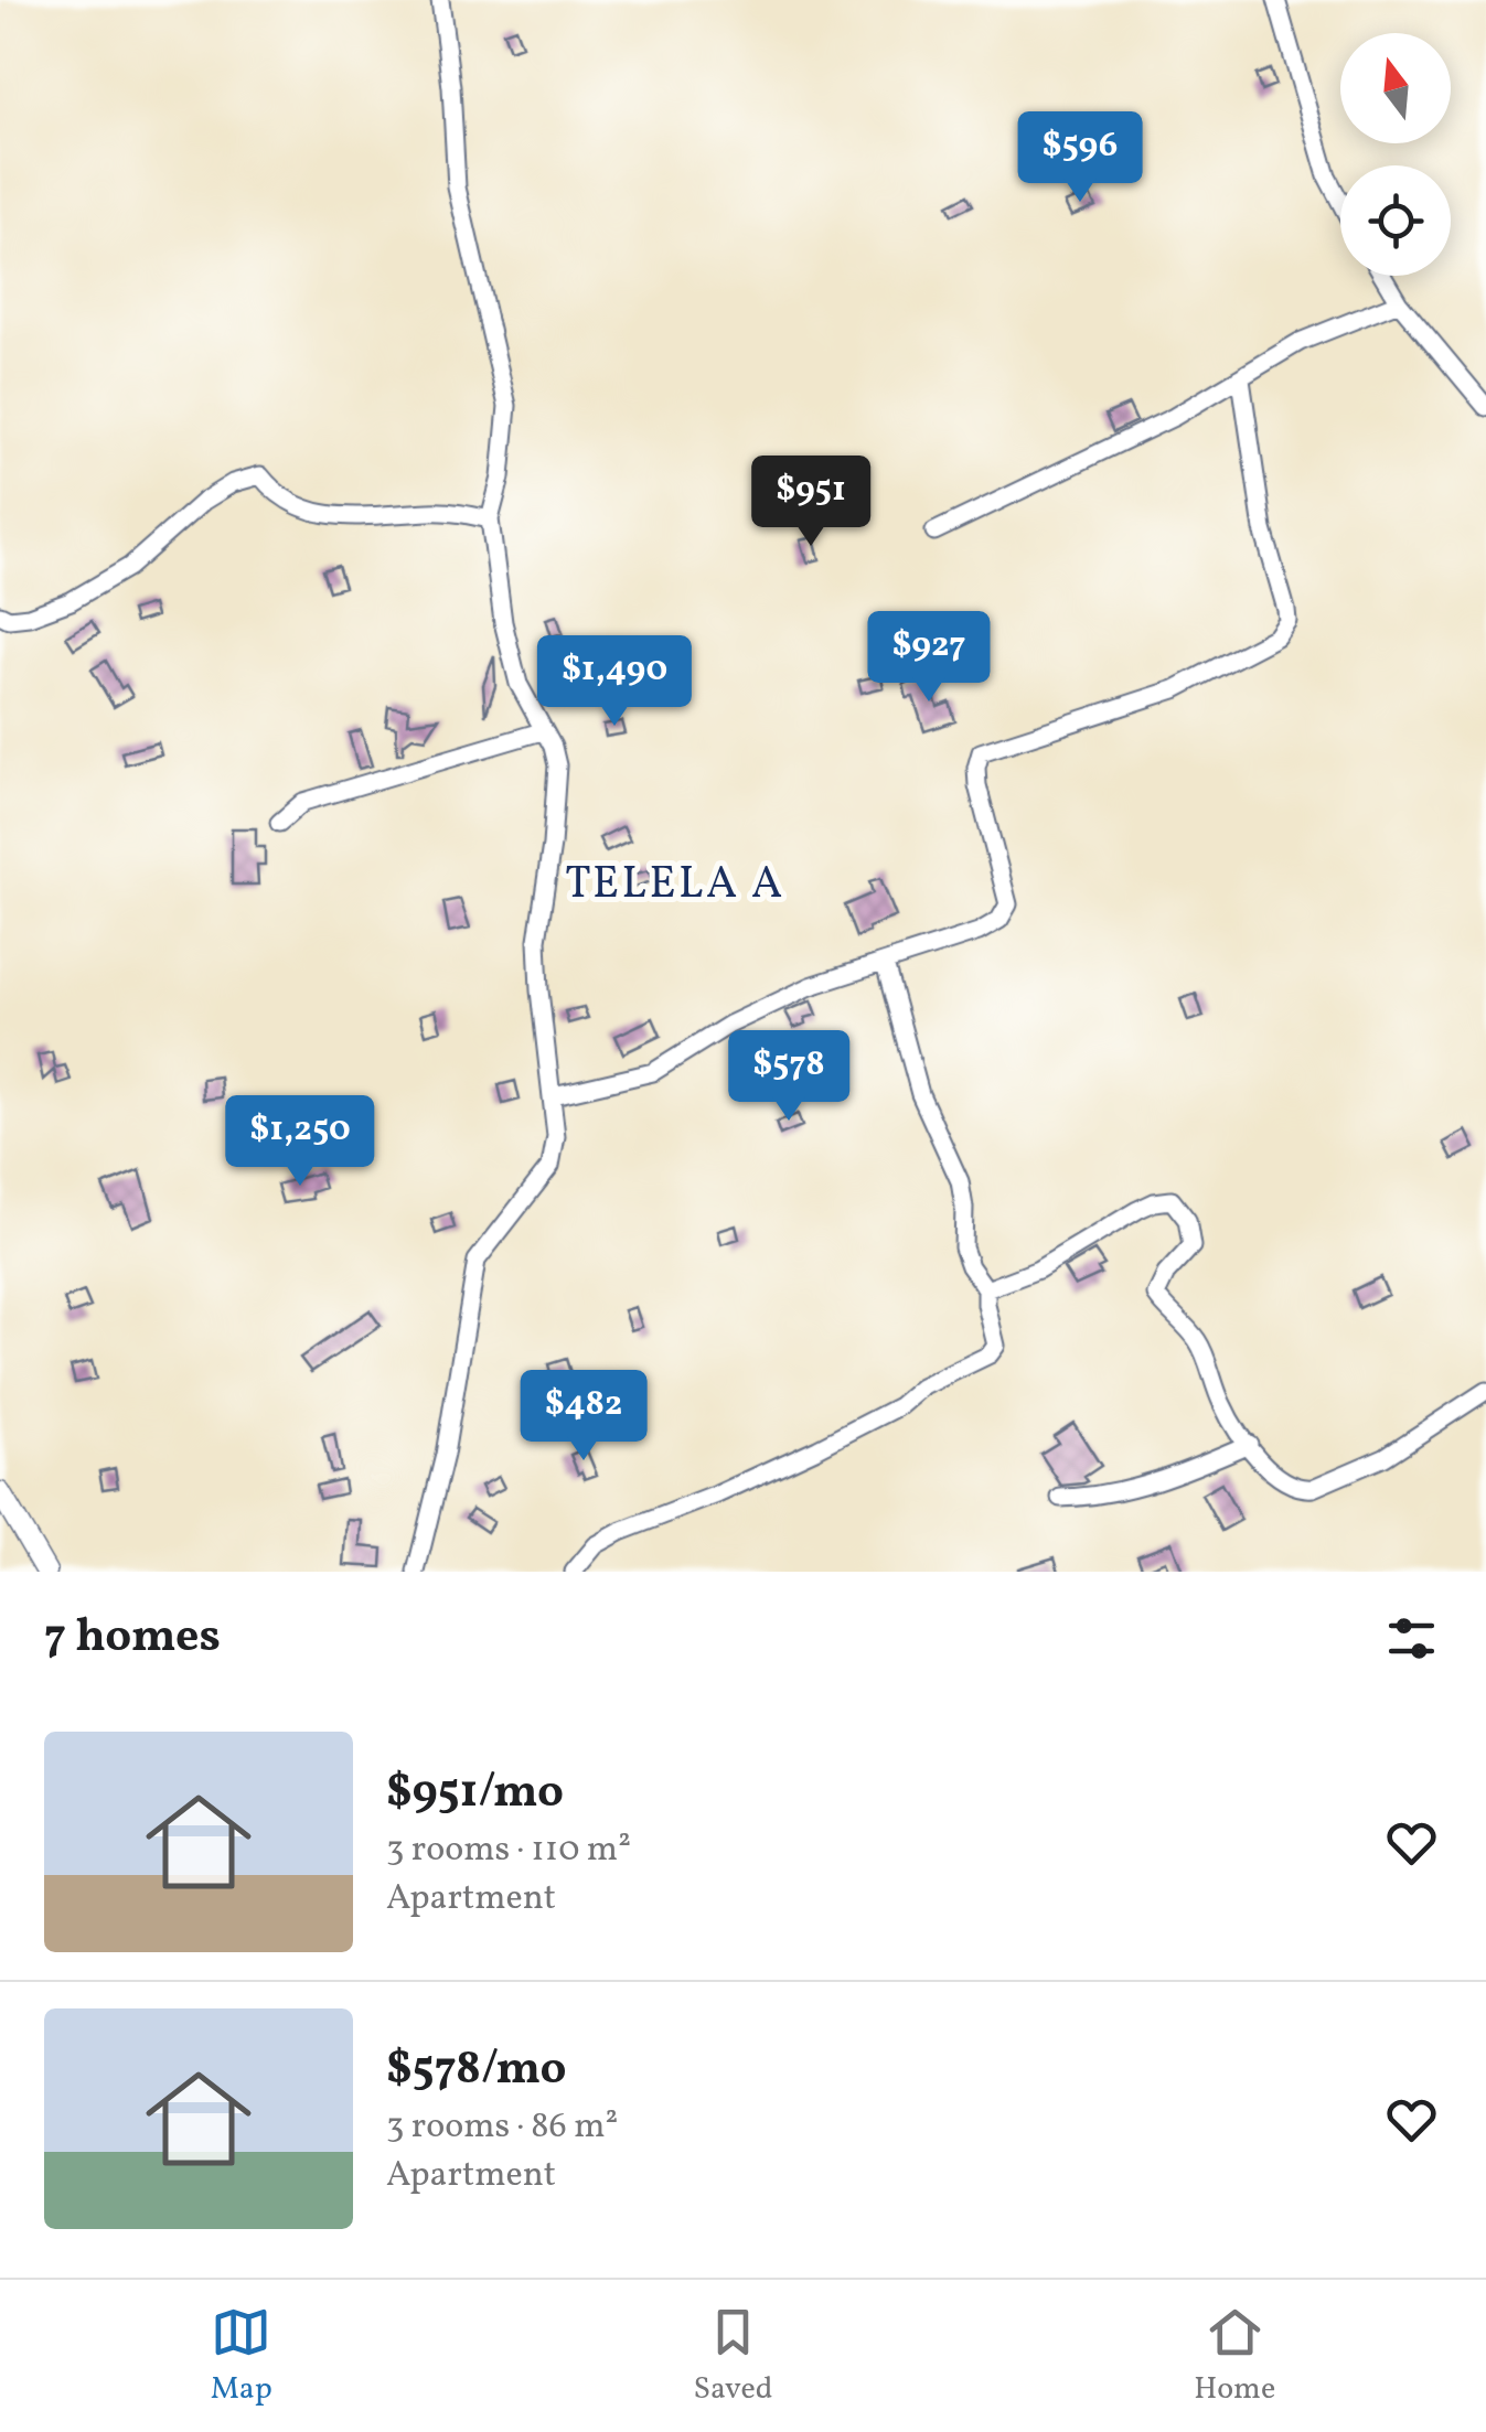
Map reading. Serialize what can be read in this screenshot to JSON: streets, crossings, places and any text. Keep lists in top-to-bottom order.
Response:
{
  "districts": ["TELELA A"],
  "north": "top",
  "page": {
    "price": [
      "$596",
      "$951",
      "$927",
      "$1,490",
      "$578",
      "$1,250",
      "$482"
    ],
    "heading": "7 homes",
    "list": [
      {
        "name": "$951/mo",
        "note": "3 rooms · 110 m² · Apartment"
      },
      {
        "name": "$578/mo",
        "note": "3 rooms · 86 m² · Apartment"
      }
    ],
    "tabs": ["Map", "Saved", "Home"]
  }
}
